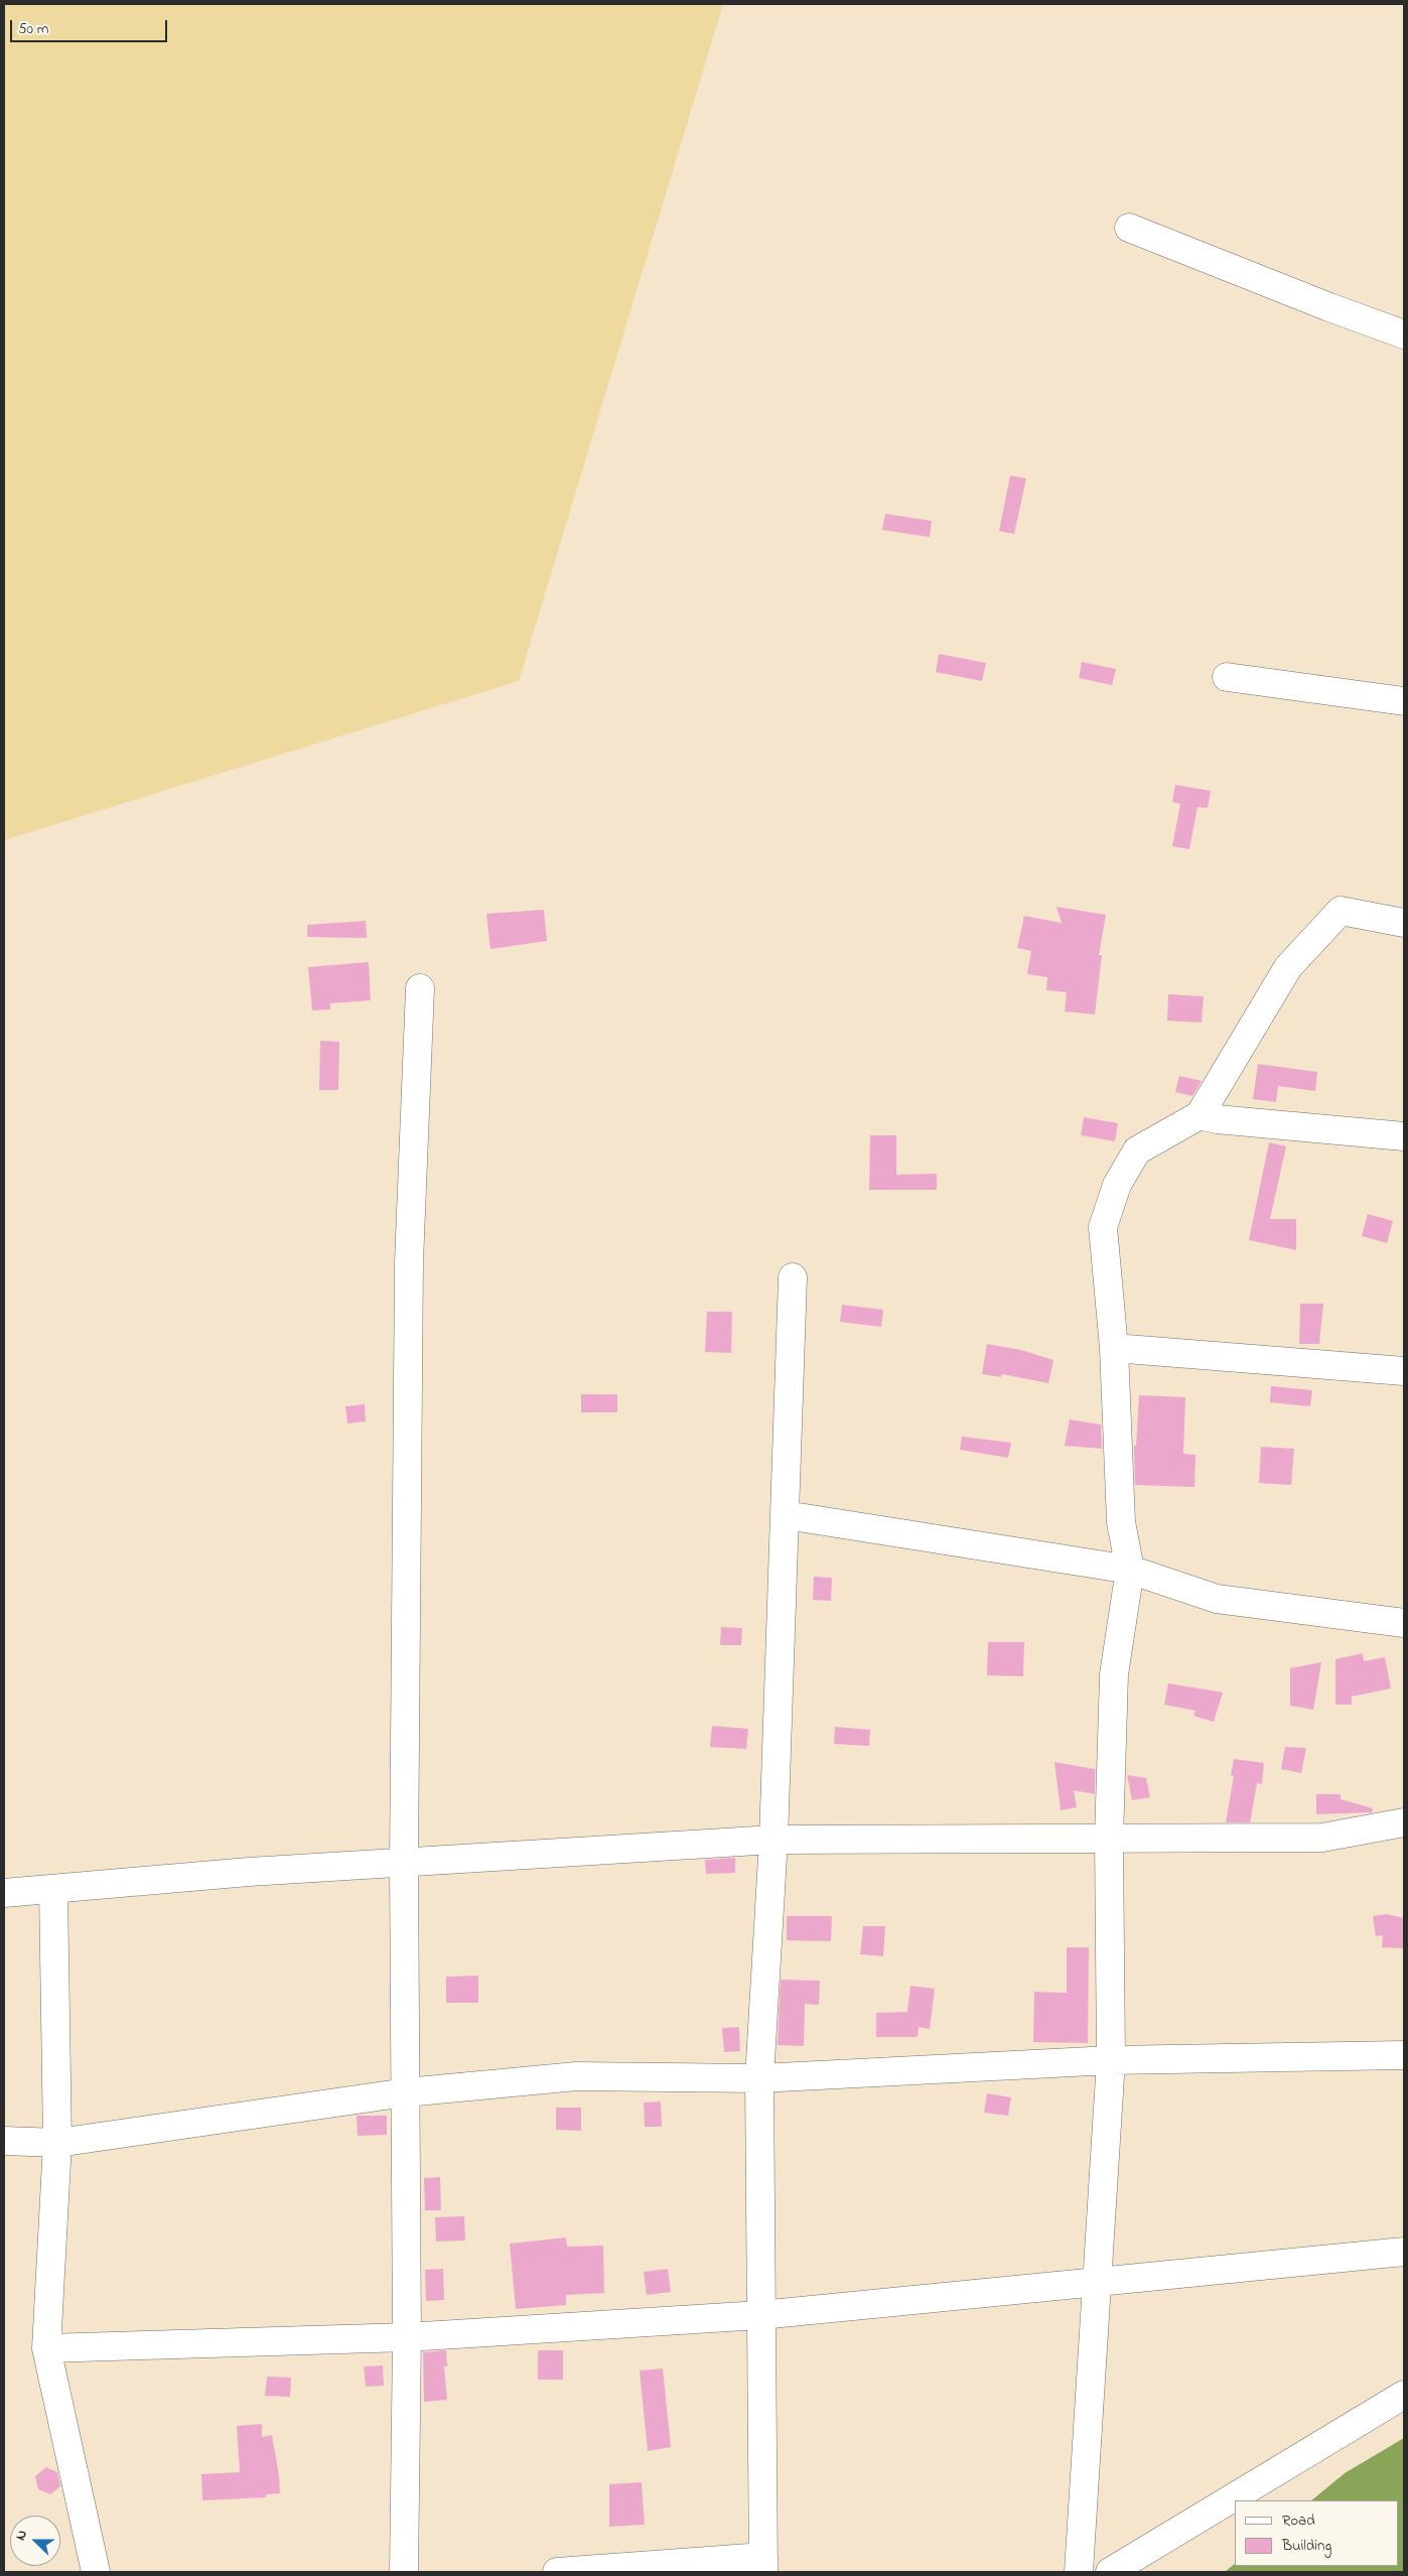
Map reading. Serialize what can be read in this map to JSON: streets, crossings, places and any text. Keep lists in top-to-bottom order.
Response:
{
  "legend": ["Road", "Building"],
  "scale_bar": "50 m",
  "north": "left"
}
